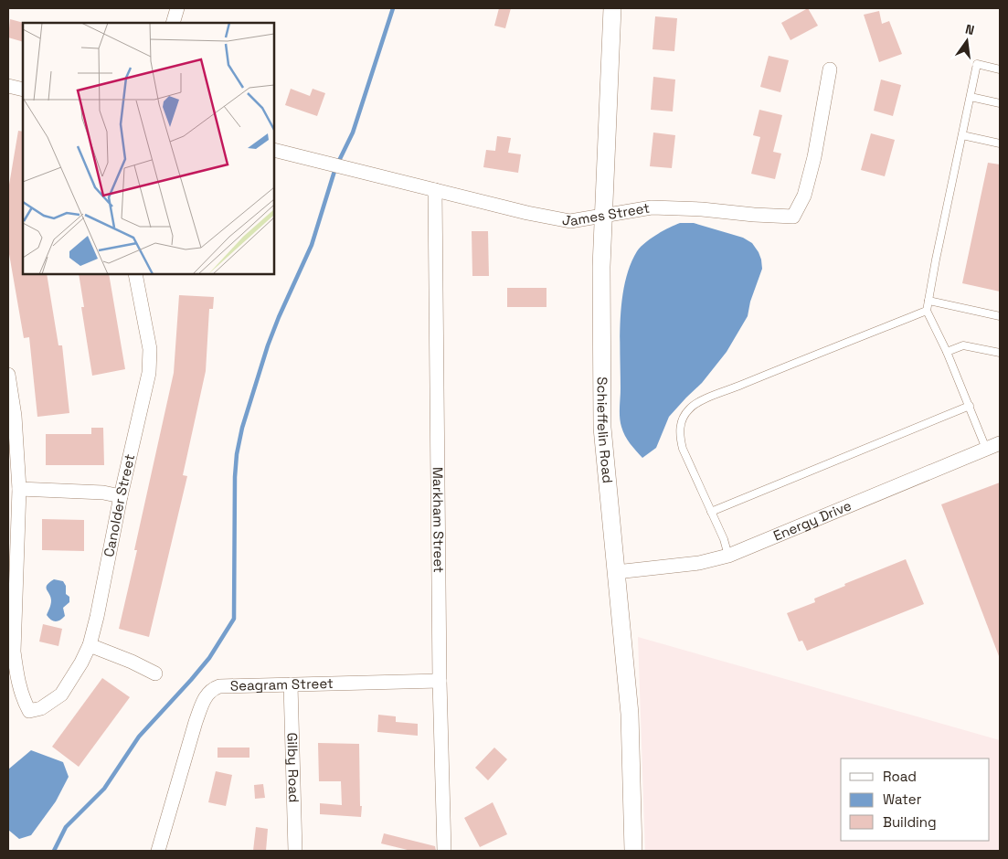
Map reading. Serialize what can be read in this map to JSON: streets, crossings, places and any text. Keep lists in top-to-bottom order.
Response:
{
  "streets": {
    "street": [
      "James Street",
      "Schieffelin Road",
      "Canolder Street",
      "Markham Street",
      "Energy Drive",
      "Seagram Street",
      "Gilby Road"
    ]
  },
  "crossings": [
    ["James Street", "Schieffelin Road"],
    ["James Street", "Markham Street"],
    ["Schieffelin Road", "Energy Drive"],
    ["Markham Street", "Seagram Street"],
    ["Seagram Street", "Gilby Road"]
  ],
  "legend": ["Road", "Water", "Building"],
  "north": "top"
}
